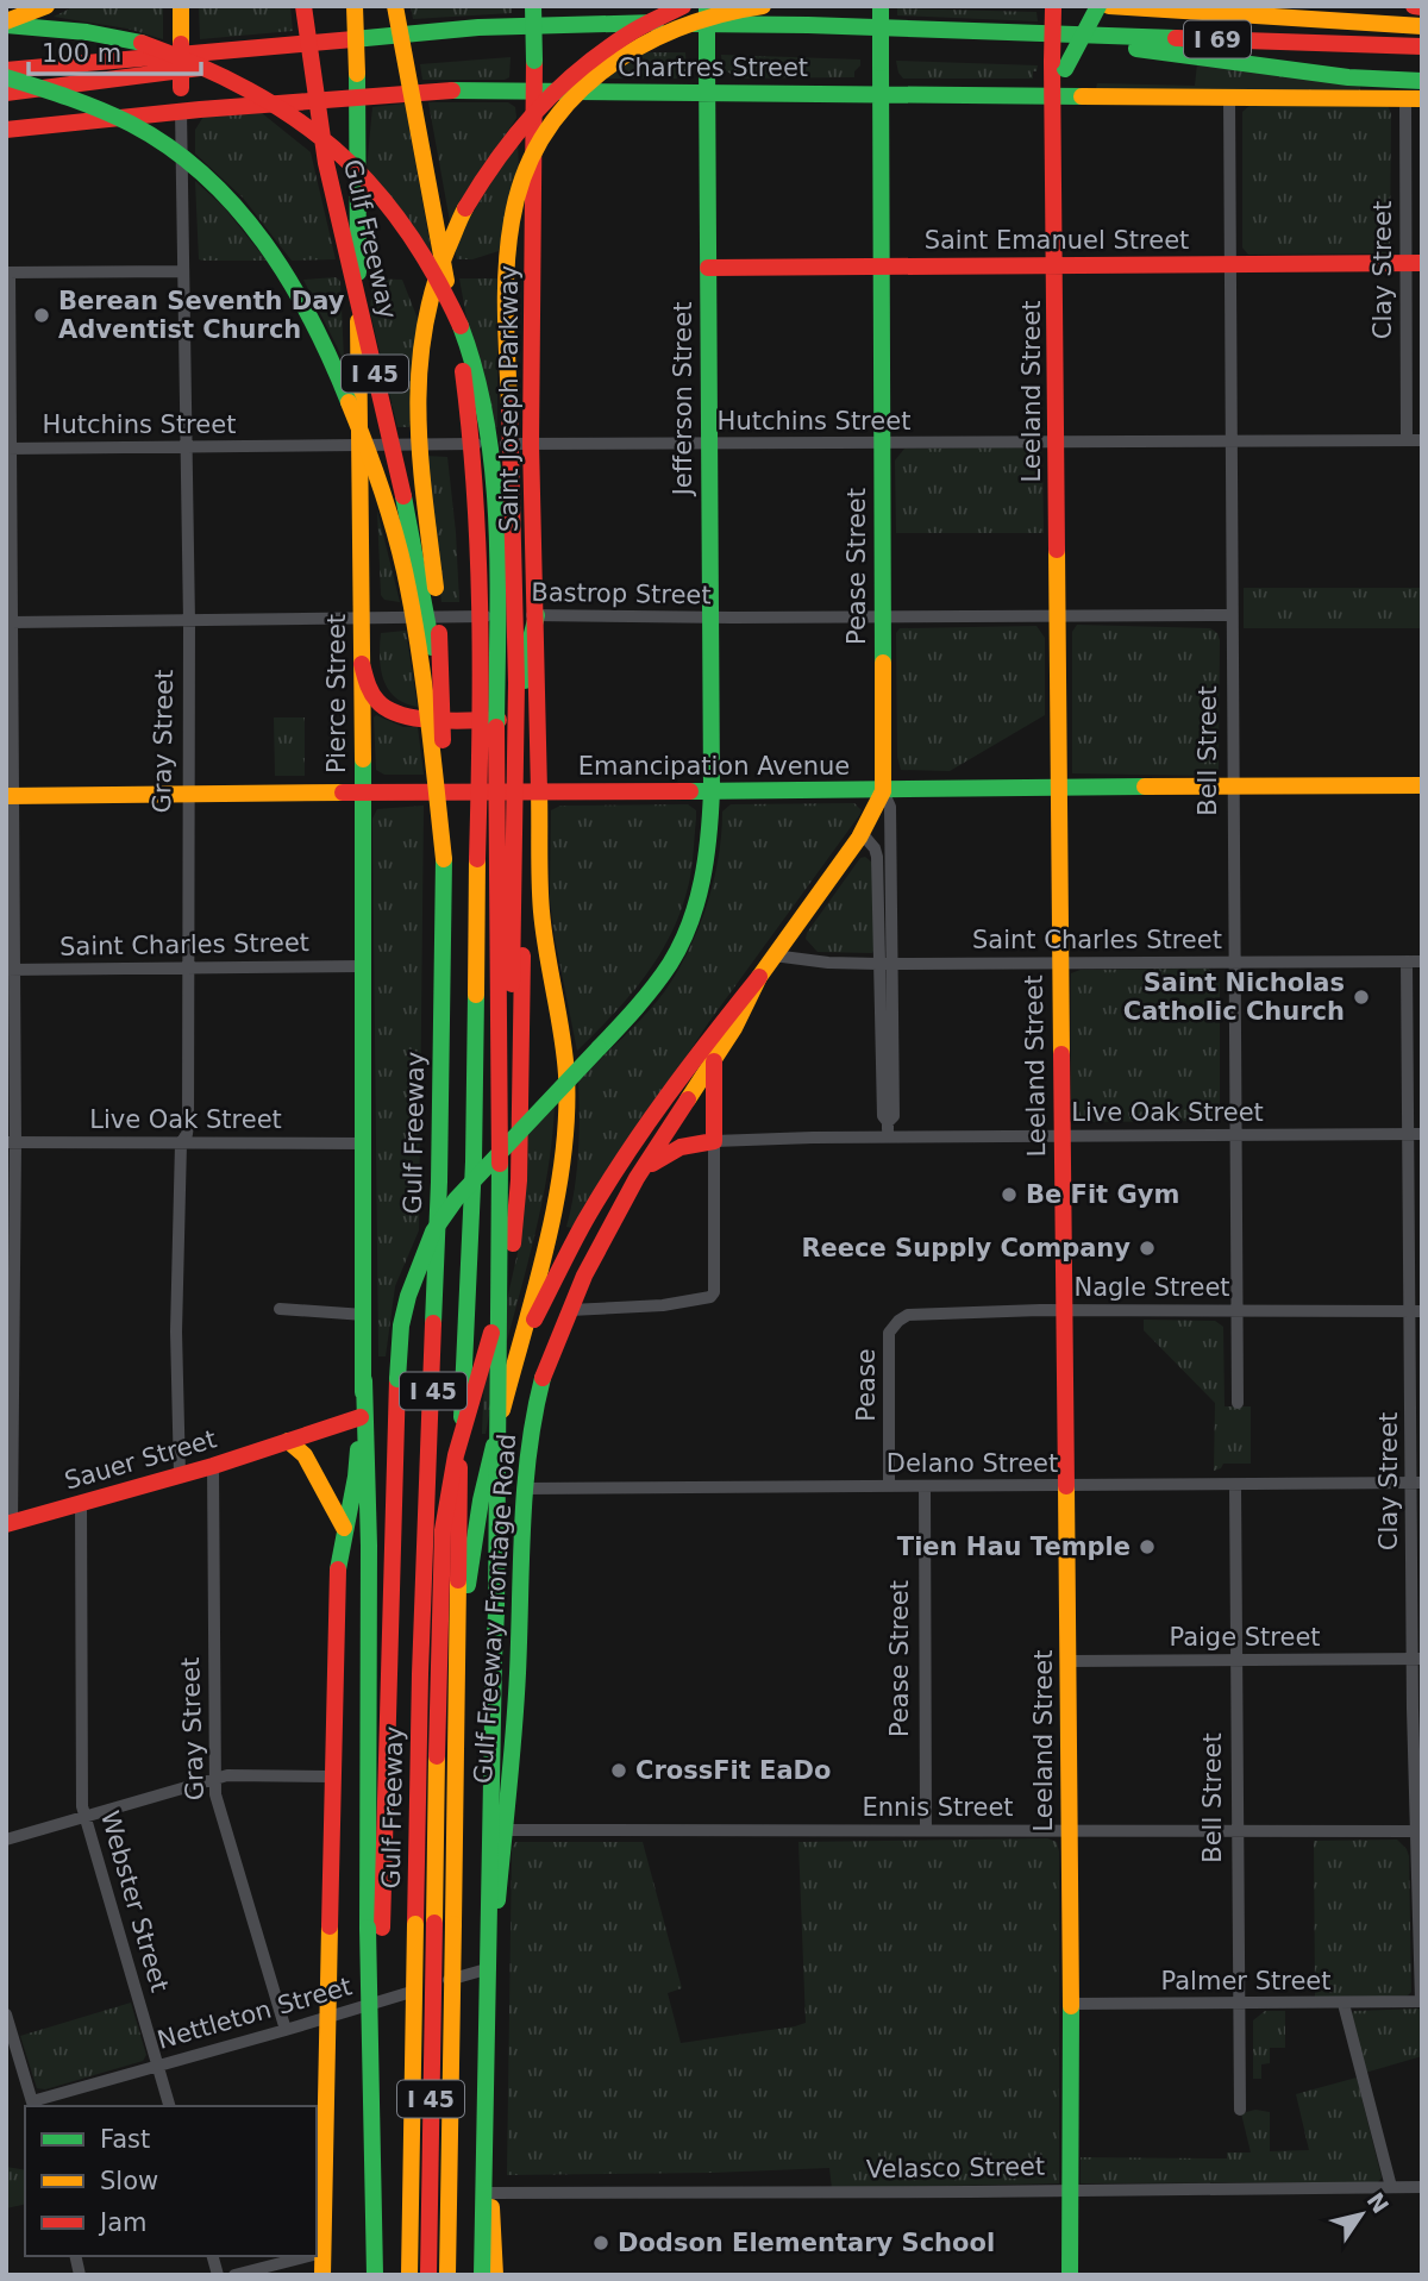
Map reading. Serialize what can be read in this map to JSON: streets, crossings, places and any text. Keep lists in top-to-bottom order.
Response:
{
  "streets": {
    "main road": [
      "I 69",
      "Chartres Street",
      "Gulf Freeway",
      "Saint Emanuel Street",
      "I 45",
      "Leeland Street",
      "Saint Joseph Parkway",
      "Jefferson Street",
      "Pease Street",
      "Pierce Street",
      "Gray Street",
      "Emancipation Avenue",
      "Sauer Street",
      "Gulf Freeway Frontage Road"
    ],
    "street": [
      "Clay Street",
      "Hutchins Street",
      "Bastrop Street",
      "Bell Street",
      "Saint Charles Street",
      "Live Oak Street",
      "Nagle Street",
      "Pease",
      "Delano Street",
      "Paige Street",
      "Ennis Street",
      "Webster Street",
      "Palmer Street",
      "Nettleton Street",
      "Velasco Street"
    ]
  },
  "crossings": [
    ["Chartres Street", "Clay Street"],
    ["Chartres Street", "Leeland Street"],
    ["Chartres Street", "Saint Joseph Parkway"],
    ["Chartres Street", "Jefferson Street"],
    ["Chartres Street", "Pease Street"],
    ["Chartres Street", "Pierce Street"],
    ["Chartres Street", "Gray Street"],
    ["Chartres Street", "Bell Street"],
    ["Gulf Freeway", "Saint Joseph Parkway"],
    ["Gulf Freeway", "Emancipation Avenue"],
    ["Saint Emanuel Street", "Clay Street"],
    ["Saint Emanuel Street", "Leeland Street"],
    ["Saint Emanuel Street", "Jefferson Street"],
    ["Saint Emanuel Street", "Pease Street"],
    ["Saint Emanuel Street", "Bell Street"],
    ["Clay Street", "Hutchins Street"],
    ["Clay Street", "Saint Charles Street"],
    ["Clay Street", "Live Oak Street"],
    ["Clay Street", "Nagle Street"],
    ["Clay Street", "Delano Street"],
    ["Clay Street", "Paige Street"],
    ["Clay Street", "Ennis Street"],
    ["Clay Street", "Palmer Street"],
    ["Leeland Street", "Hutchins Street"],
    ["Leeland Street", "Bastrop Street"],
    ["Leeland Street", "Emancipation Avenue"],
    ["Leeland Street", "Saint Charles Street"],
    ["Leeland Street", "Live Oak Street"],
    ["Leeland Street", "Nagle Street"],
    ["Leeland Street", "Delano Street"],
    ["Leeland Street", "Paige Street"],
    ["Leeland Street", "Ennis Street"],
    ["Leeland Street", "Palmer Street"],
    ["Leeland Street", "Velasco Street"],
    ["Saint Joseph Parkway", "Hutchins Street"],
    ["Saint Joseph Parkway", "Bastrop Street"],
    ["Saint Joseph Parkway", "Emancipation Avenue"],
    ["Jefferson Street", "Hutchins Street"],
    ["Jefferson Street", "Bastrop Street"],
    ["Jefferson Street", "Emancipation Avenue"],
    ["Hutchins Street", "Pease Street"],
    ["Hutchins Street", "Pierce Street"],
    ["Hutchins Street", "Gray Street"],
    ["Hutchins Street", "Bell Street"],
    ["Pease Street", "Bastrop Street"],
    ["Pease Street", "Emancipation Avenue"],
    ["Pease Street", "Saint Charles Street"],
    ["Pease Street", "Live Oak Street"],
    ["Pease Street", "Delano Street"],
    ["Pease Street", "Gulf Freeway Frontage Road"],
    ["Pease Street", "Ennis Street"],
    ["Bastrop Street", "Pierce Street"],
    ["Bastrop Street", "Gray Street"],
    ["Bastrop Street", "Bell Street"],
    ["Pierce Street", "Emancipation Avenue"],
    ["Pierce Street", "Saint Charles Street"],
    ["Pierce Street", "Live Oak Street"],
    ["Gray Street", "Emancipation Avenue"],
    ["Gray Street", "Saint Charles Street"],
    ["Gray Street", "Live Oak Street"],
    ["Gray Street", "Sauer Street"],
    ["Gray Street", "Nettleton Street"],
    ["Bell Street", "Emancipation Avenue"],
    ["Bell Street", "Saint Charles Street"],
    ["Bell Street", "Live Oak Street"],
    ["Bell Street", "Nagle Street"],
    ["Bell Street", "Delano Street"],
    ["Bell Street", "Paige Street"],
    ["Bell Street", "Ennis Street"],
    ["Bell Street", "Palmer Street"],
    ["Emancipation Avenue", "Gulf Freeway Frontage Road"],
    ["Saint Charles Street", "Gulf Freeway Frontage Road"],
    ["Nagle Street", "Pease"],
    ["Pease", "Delano Street"],
    ["Sauer Street", "Webster Street"],
    ["Delano Street", "Gulf Freeway Frontage Road"],
    ["Gulf Freeway Frontage Road", "Ennis Street"],
    ["Gulf Freeway Frontage Road", "Nettleton Street"],
    ["Gulf Freeway Frontage Road", "Velasco Street"],
    ["Webster Street", "Nettleton Street"]
  ],
  "places": [
    "Berean Seventh Day Adventist Church",
    "Saint Nicholas Catholic Church",
    "Be Fit Gym",
    "Reece Supply Company",
    "Tien Hau Temple",
    "CrossFit EaDo",
    "Dodson Elementary School"
  ],
  "legend": ["Fast", "Slow", "Jam"],
  "scale_bar": "100 m",
  "north": "top right"
}
